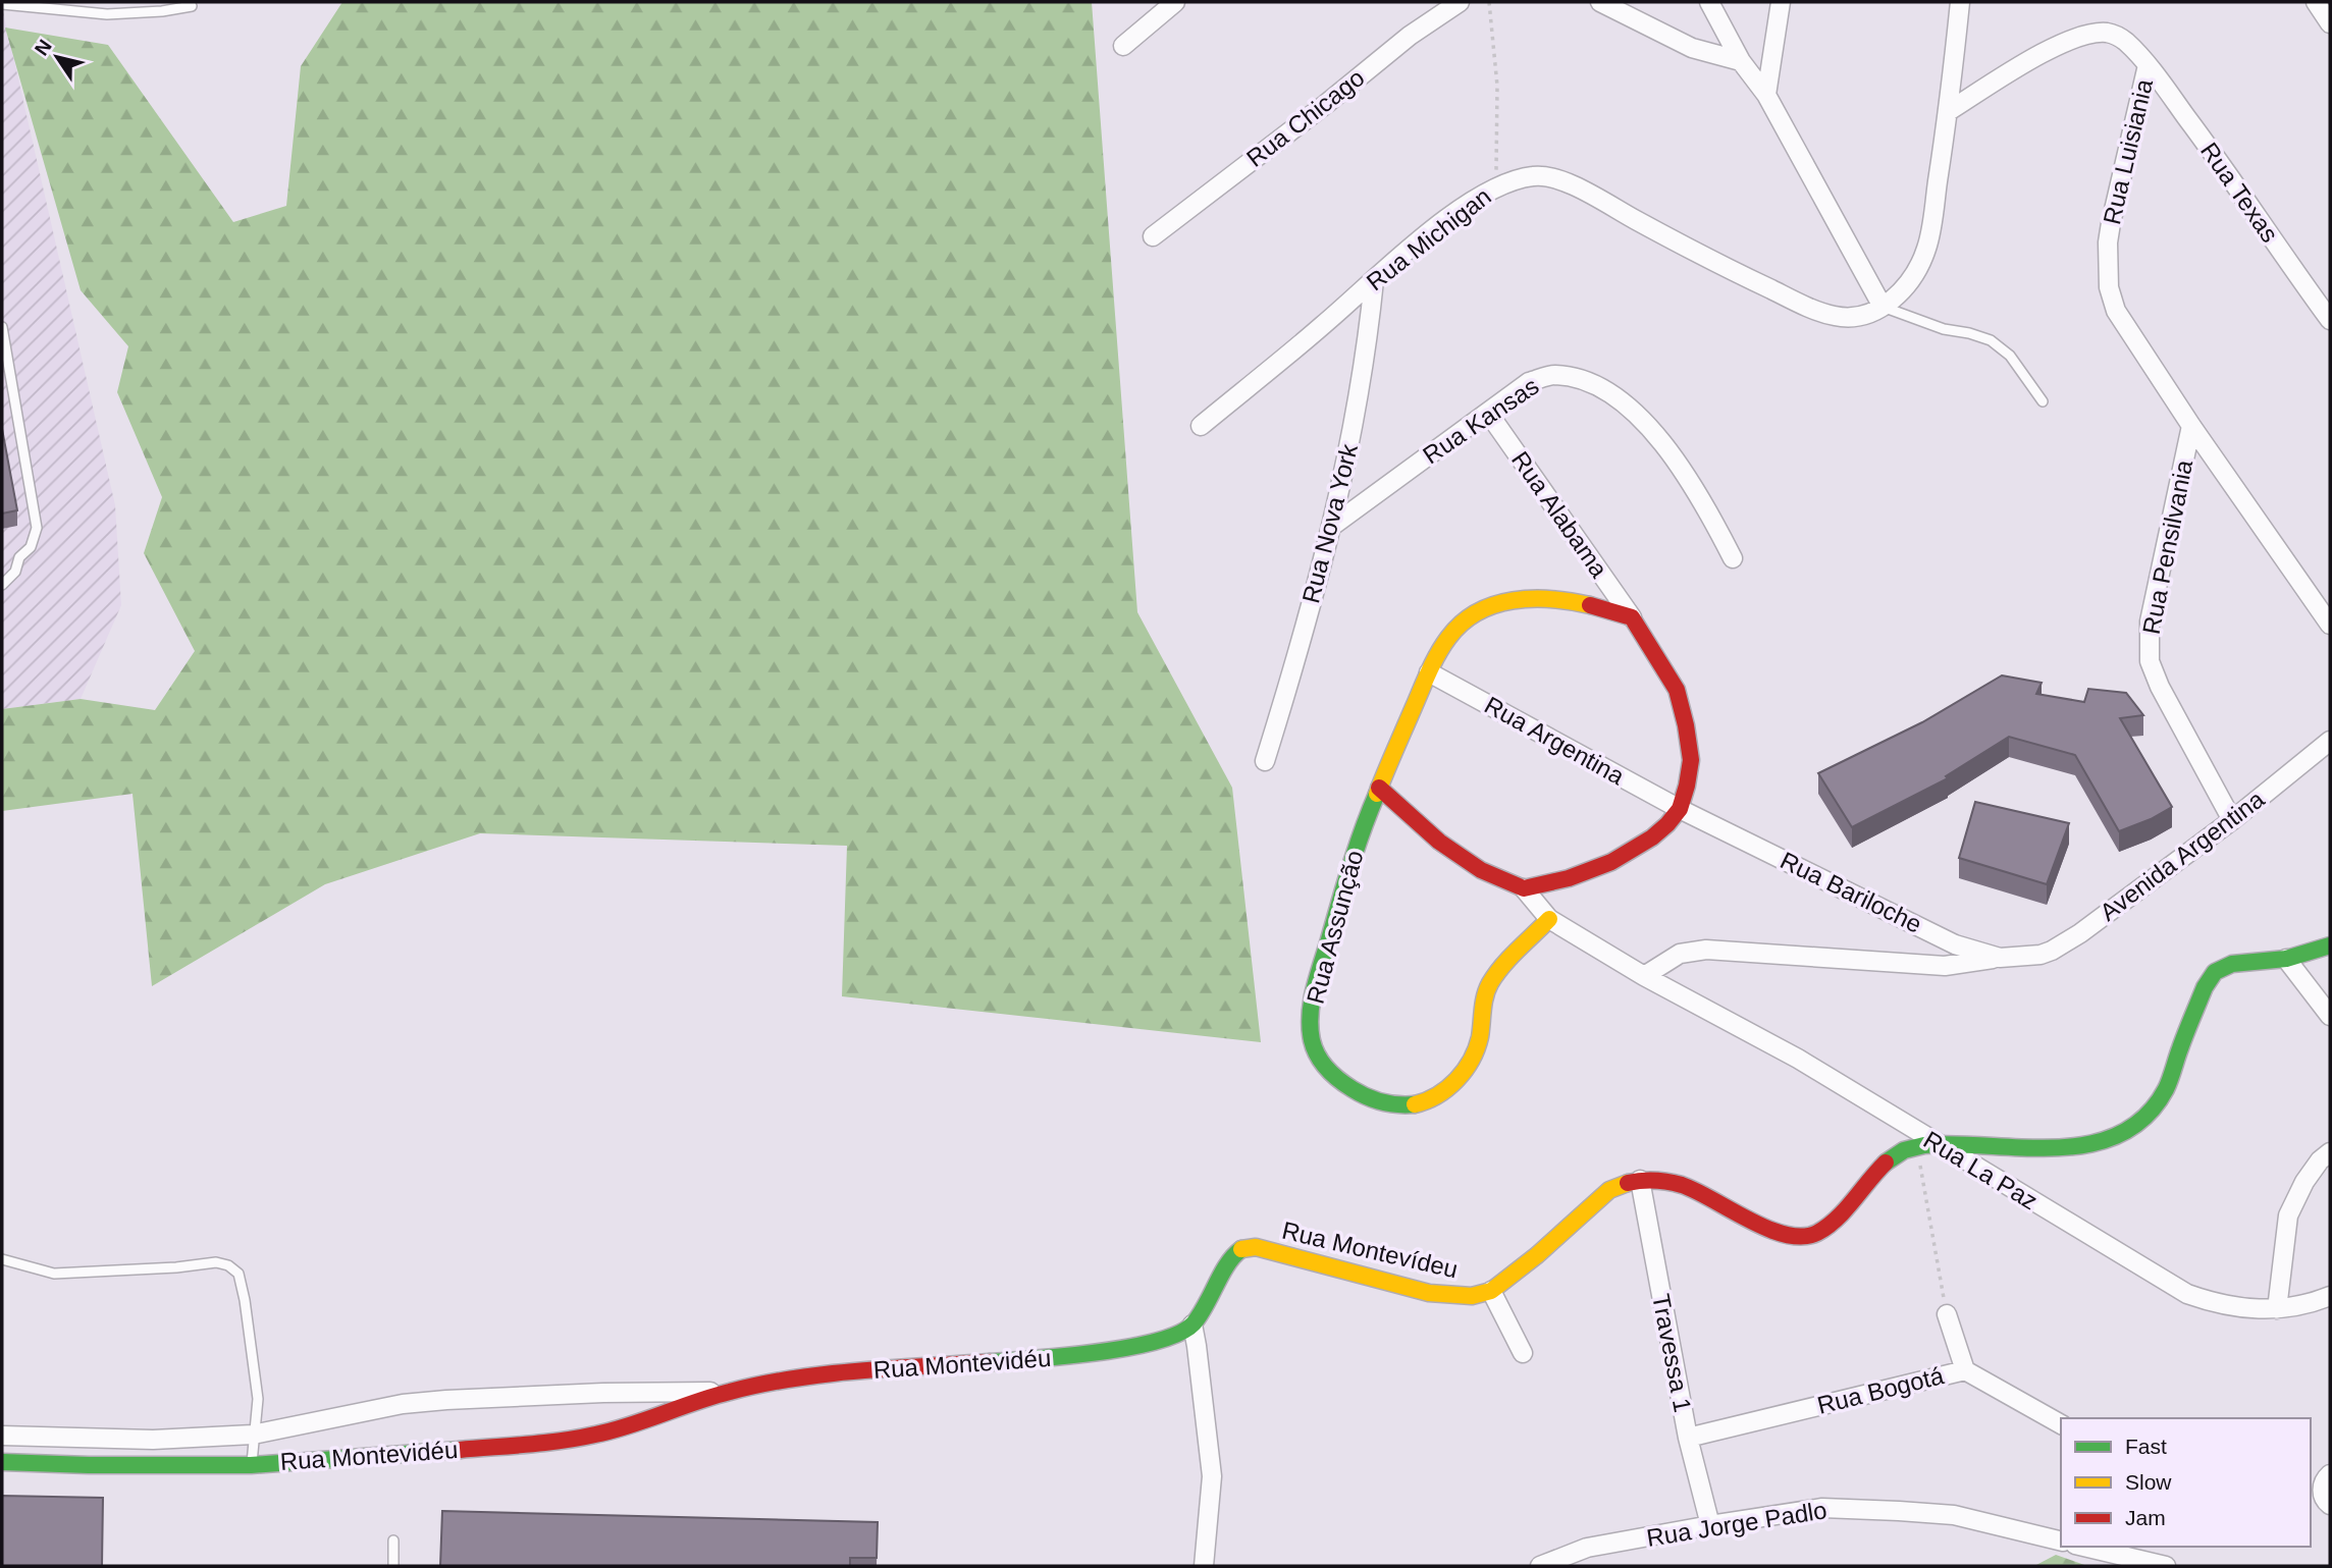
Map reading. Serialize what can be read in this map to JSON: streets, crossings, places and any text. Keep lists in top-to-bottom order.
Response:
{
  "streets": {
    "street": [
      "Rua Chicago",
      "Rua Luisiania",
      "Rua Texas",
      "Rua Michigan",
      "Rua Kansas",
      "Rua Alabama",
      "Rua Nova York",
      "Rua Pensilvania",
      "Rua Argentina",
      "Avenida Argentina",
      "Rua Bariloche",
      "Rua Assunção",
      "Rua La Paz",
      "Rua Montevídeu",
      "Travessa 1",
      "Rua Montevidéu",
      "Rua Bogotá",
      "Rua Jorge Padlo"
    ]
  },
  "crossings": [
    ["Rua Luisiania", "Rua Texas"],
    ["Rua Luisiania", "Rua Pensilvania"],
    ["Rua Michigan", "Rua Nova York"],
    ["Rua Kansas", "Rua Alabama"],
    ["Rua Kansas", "Rua Nova York"],
    ["Rua Alabama", "Rua Assunção"],
    ["Rua Pensilvania", "Avenida Argentina"],
    ["Rua Argentina", "Rua Bariloche"],
    ["Rua Argentina", "Rua Assunção"],
    ["Avenida Argentina", "Rua Bariloche"],
    ["Rua Montevídeu", "Rua Montevidéu"],
    ["Travessa 1", "Rua Bogotá"],
    ["Travessa 1", "Rua Jorge Padlo"]
  ],
  "legend": ["Fast", "Slow", "Jam"],
  "north": "top left"
}
